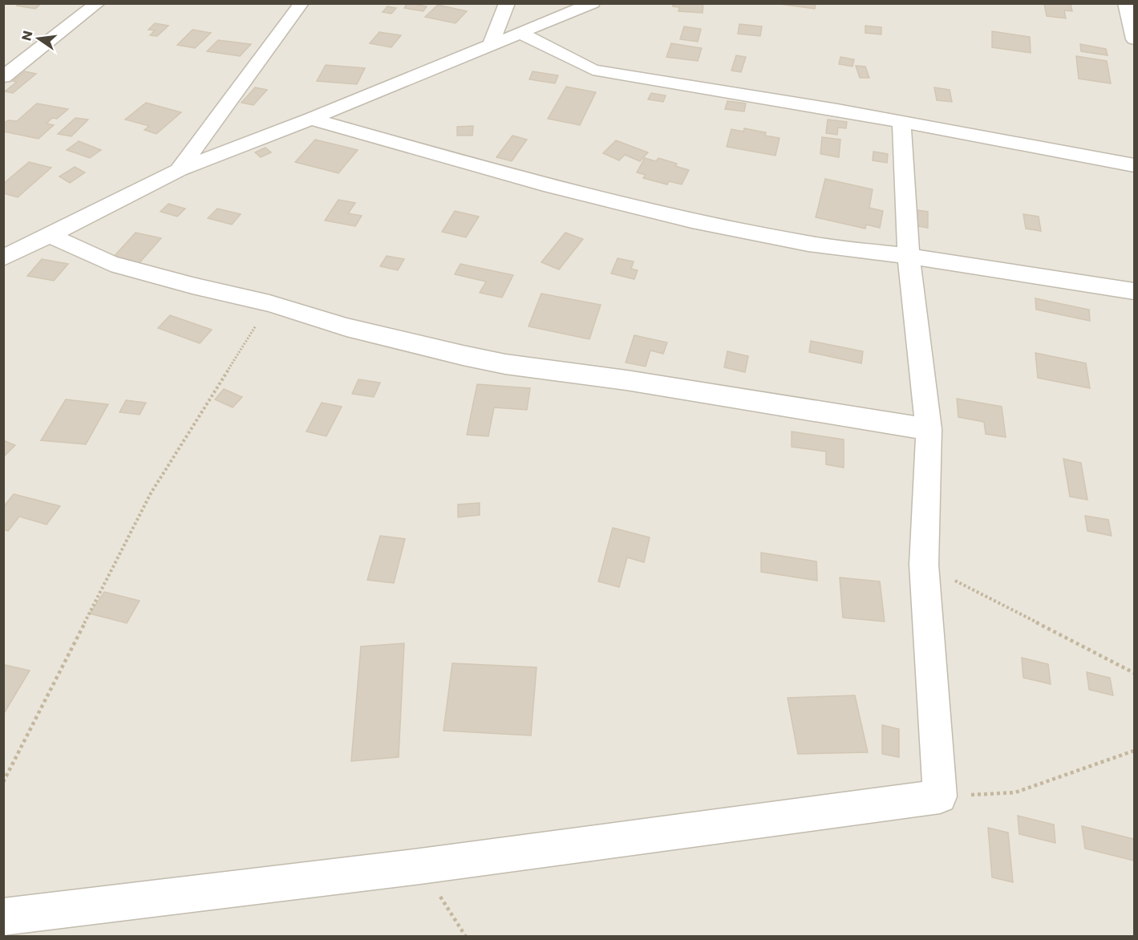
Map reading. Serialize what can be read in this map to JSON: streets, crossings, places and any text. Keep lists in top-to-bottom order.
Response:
{
  "north": "left"
}
